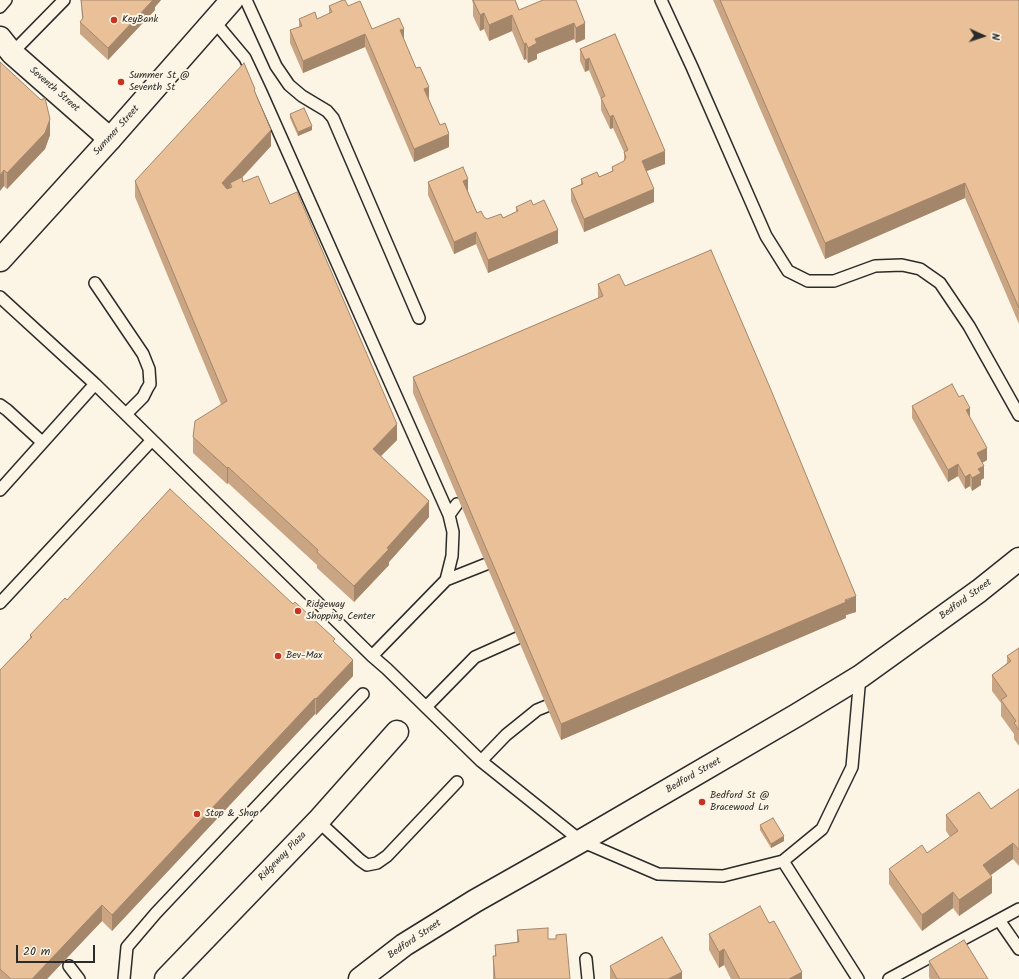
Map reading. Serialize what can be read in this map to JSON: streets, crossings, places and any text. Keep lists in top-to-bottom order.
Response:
{
  "streets": {
    "main road": [
      "Seventh Street",
      "Summer Street",
      "Bedford Street",
      "Ridgeway Plaza"
    ]
  },
  "crossings": [
    ["Seventh Street", "Summer Street"]
  ],
  "places": [
    "KeyBank",
    "Summer St @ Seventh St",
    "Ridgeway Shopping Center",
    "Bev-Max",
    "Bedford St @ Bracewood Ln",
    "Stop & Shop"
  ],
  "scale_bar": "20 m",
  "north": "right"
}
